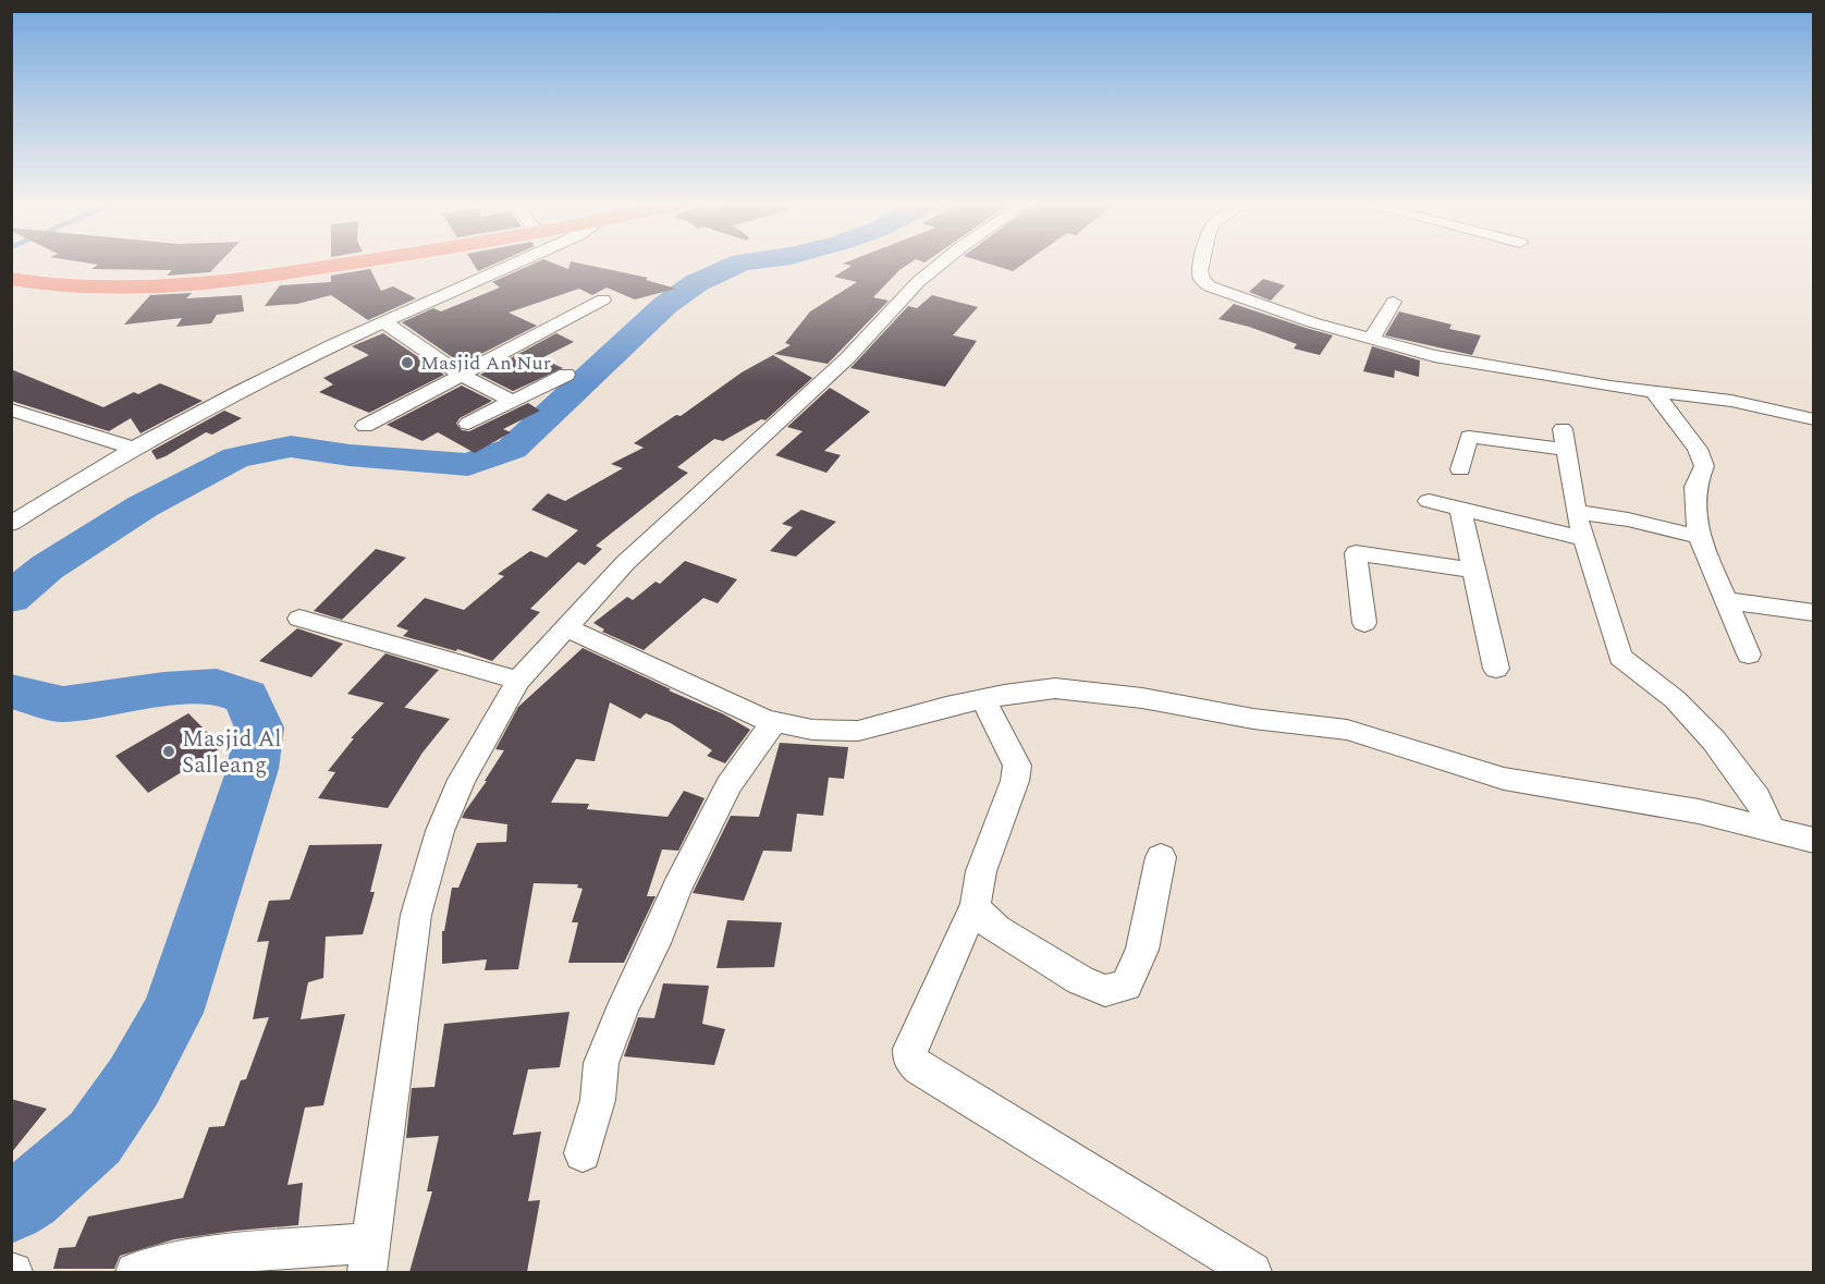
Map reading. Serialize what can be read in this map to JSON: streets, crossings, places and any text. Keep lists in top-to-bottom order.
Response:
{
  "places": ["Masjid An Nur", "Masjid Al Salleang"]
}
